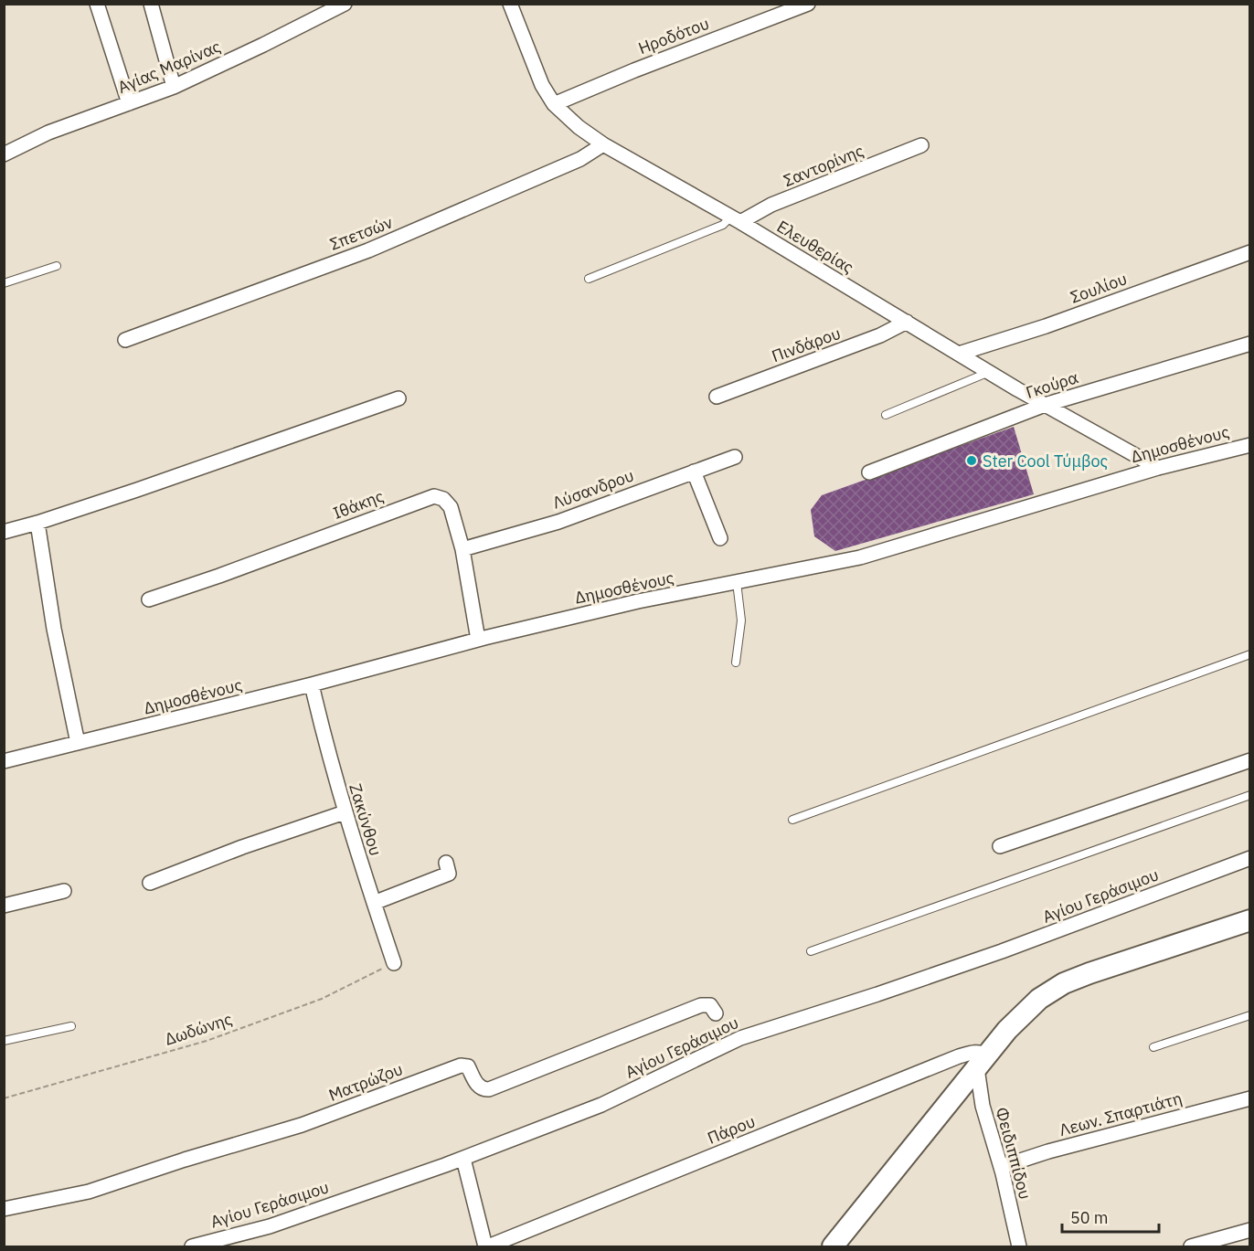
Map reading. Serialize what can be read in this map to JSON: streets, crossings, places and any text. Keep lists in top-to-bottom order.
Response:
{
  "streets": {
    "street": [
      "Ηροδότου",
      "Αγίας Μαρίνας",
      "Σαντορίνης",
      "Σπετσών",
      "Ελευθερίας",
      "Σουλίου",
      "Πινδάρου",
      "Γκούρα",
      "Δημοσθένους",
      "Λύσανδρου",
      "Ιθάκης",
      "Ζακύνθου",
      "Αγίου Γεράσιμου",
      "Ματρώζου",
      "Λεων. Σπαρτιάτη",
      "Πάρου",
      "Φειδιππίδου"
    ],
    "path": ["Δωδώνης"]
  },
  "crossings": [
    ["Ηροδότου", "Ελευθερίας"],
    ["Σαντορίνης", "Ελευθερίας"],
    ["Σπετσών", "Ελευθερίας"],
    ["Ελευθερίας", "Σουλίου"],
    ["Ελευθερίας", "Πινδάρου"],
    ["Ελευθερίας", "Γκούρα"],
    ["Ελευθερίας", "Δημοσθένους"],
    ["Δημοσθένους", "Ιθάκης"],
    ["Δημοσθένους", "Ζακύνθου"],
    ["Λύσανδρου", "Ιθάκης"],
    ["Ζακύνθου", "Δωδώνης"],
    ["Λεων. Σπαρτιάτη", "Φειδιππίδου"],
    ["Πάρου", "Φειδιππίδου"]
  ],
  "places": ["Ster Cool Τύμβος"],
  "scale_bar": "50 m"
}
